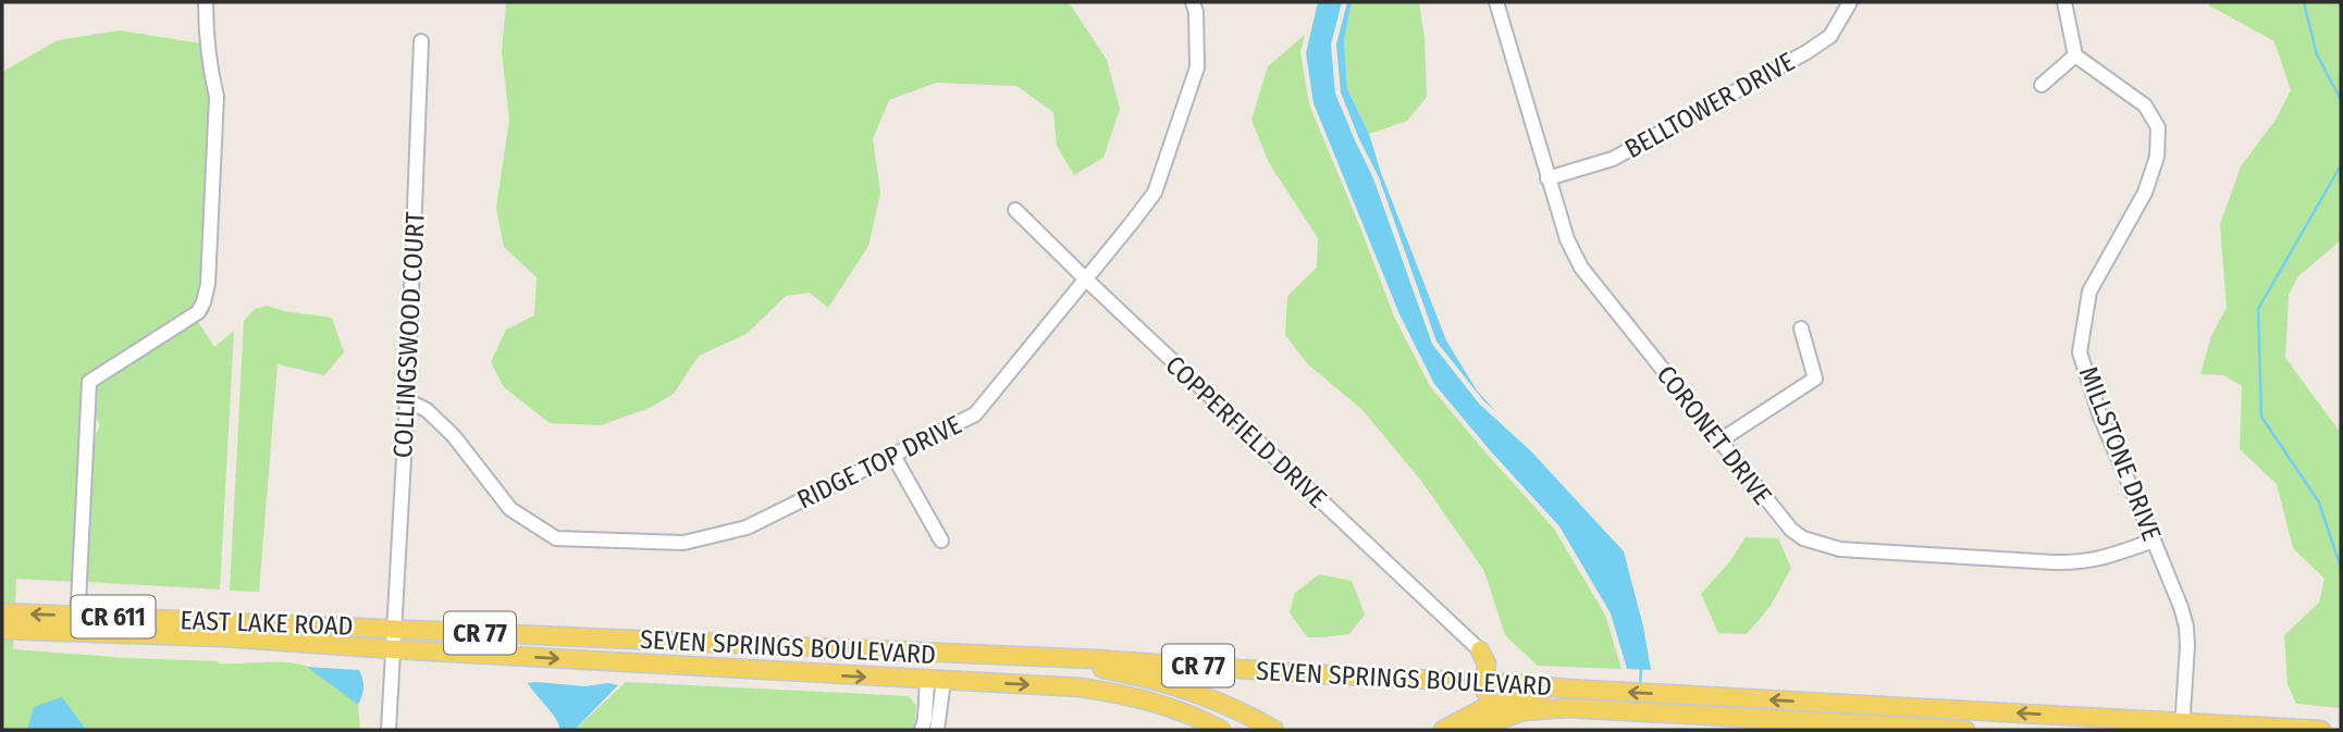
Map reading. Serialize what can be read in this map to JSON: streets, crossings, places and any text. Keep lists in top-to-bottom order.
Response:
{
  "streets": {
    "main road": [
      "CR 611",
      "EAST LAKE ROAD",
      "CR 77",
      "SEVEN SPRINGS BOULEVARD"
    ],
    "street": [
      "BELLTOWER DRIVE",
      "COLLINGSWOOD COURT",
      "COPPERFIELD DRIVE",
      "CORONET DRIVE",
      "MILLSTONE DRIVE",
      "RIDGE TOP DRIVE"
    ]
  },
  "crossings": [
    ["BELLTOWER DRIVE", "CORONET DRIVE"],
    ["COLLINGSWOOD COURT", "RIDGE TOP DRIVE"],
    ["COLLINGSWOOD COURT", "EAST LAKE ROAD"],
    ["COLLINGSWOOD COURT", "SEVEN SPRINGS BOULEVARD"],
    ["COPPERFIELD DRIVE", "RIDGE TOP DRIVE"],
    ["CORONET DRIVE", "MILLSTONE DRIVE"],
    ["MILLSTONE DRIVE", "SEVEN SPRINGS BOULEVARD"],
    ["EAST LAKE ROAD", "SEVEN SPRINGS BOULEVARD"]
  ]
}
